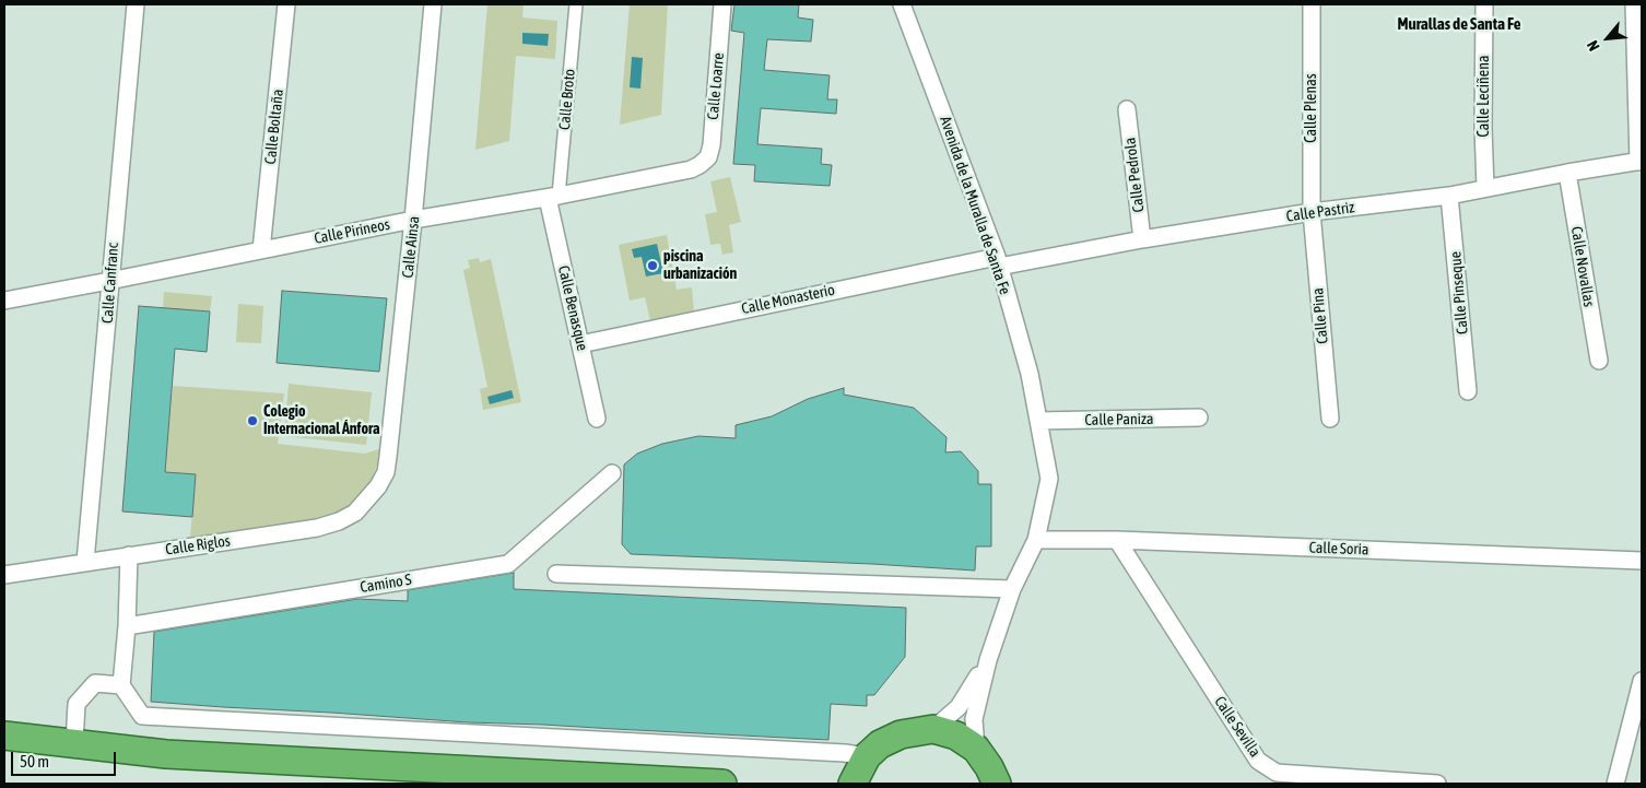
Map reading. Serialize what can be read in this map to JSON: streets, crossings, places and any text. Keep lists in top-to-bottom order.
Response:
{
  "streets": {
    "street": [
      "Calle Loarre",
      "Calle Leciñena",
      "Calle Broto",
      "Calle Plenas",
      "Calle Boltaña",
      "Calle Pedrola",
      "Avenida de la Muralla de Santa Fe",
      "Calle Pastriz",
      "Calle Pirineos",
      "Calle Ainsa",
      "Calle Novallas",
      "Calle Canfranc",
      "Calle Pinseque",
      "Calle Monasterio",
      "Calle Benasque",
      "Calle Pina",
      "Calle Paniza",
      "Calle Riglos",
      "Calle Soria",
      "Camino S",
      "Calle Sevilla"
    ]
  },
  "crossings": [
    ["Calle Loarre", "Calle Pirineos"],
    ["Calle Leciñena", "Calle Pastriz"],
    ["Calle Broto", "Calle Pirineos"],
    ["Calle Broto", "Calle Benasque"],
    ["Calle Plenas", "Calle Pastriz"],
    ["Calle Plenas", "Calle Pina"],
    ["Calle Boltaña", "Calle Pirineos"],
    ["Calle Pedrola", "Calle Pastriz"],
    ["Avenida de la Muralla de Santa Fe", "Calle Pastriz"],
    ["Avenida de la Muralla de Santa Fe", "Calle Monasterio"],
    ["Avenida de la Muralla de Santa Fe", "Calle Paniza"],
    ["Avenida de la Muralla de Santa Fe", "Calle Soria"],
    ["Calle Pastriz", "Calle Novallas"],
    ["Calle Pastriz", "Calle Pinseque"],
    ["Calle Pastriz", "Calle Monasterio"],
    ["Calle Pastriz", "Calle Pina"],
    ["Calle Pirineos", "Calle Ainsa"],
    ["Calle Pirineos", "Calle Canfranc"],
    ["Calle Pirineos", "Calle Benasque"],
    ["Calle Ainsa", "Calle Riglos"],
    ["Calle Canfranc", "Calle Riglos"],
    ["Calle Monasterio", "Calle Benasque"],
    ["Calle Soria", "Calle Sevilla"]
  ],
  "districts": ["Murallas de Santa Fe"],
  "places": ["piscina urbanización", "Colegio Internacional Ánfora"],
  "scale_bar": "50 m",
  "north": "bottom left"
}
